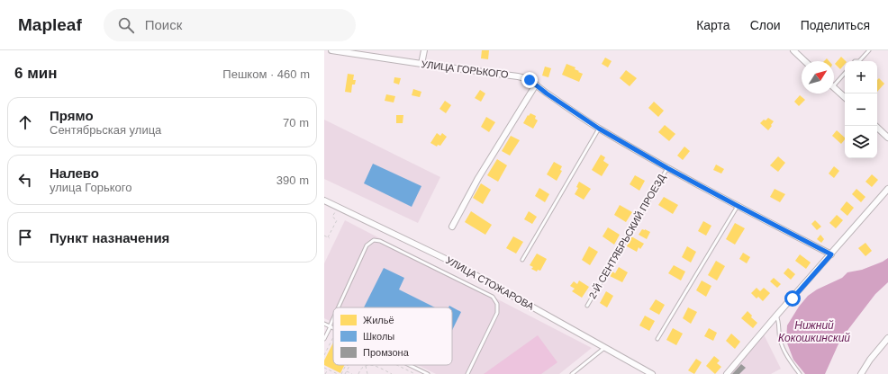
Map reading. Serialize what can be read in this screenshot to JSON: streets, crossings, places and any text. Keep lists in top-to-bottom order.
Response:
{
  "streets": {
    "street": ["УЛИЦА ГОРЬКОГО", "УЛИЦА СТОЖАРОВА"],
    "lane": ["2-Й СЕНТЯБРЬСКИЙ ПРОЕЗД"]
  },
  "crossings": [
    ["УЛИЦА ГОРЬКОГО", "2-Й СЕНТЯБРЬСКИЙ ПРОЕЗД"]
  ],
  "water": ["Нижний Кокошкинский"],
  "legend": ["Жильё", "Школы", "Промзона"],
  "north": "top right",
  "page": {
    "header": "Mapleaf",
    "search": "Поиск",
    "nav": ["Карта", "Слои", "Поделиться"],
    "heading": ["6 мин", "Пешком · 460 m"],
    "map_buttons": ["+", "−"],
    "list": [
      ["Прямо", "Сентябрьская улица", "70 m"],
      ["Налево", "улица Горького", "390 m"],
      "Пункт назначения"
    ]
  }
}
